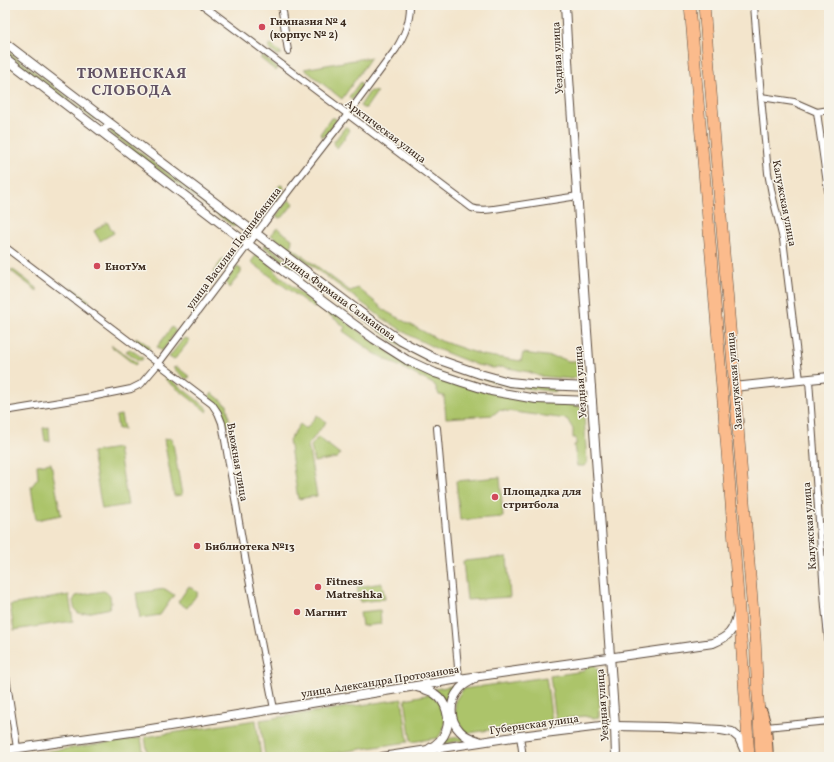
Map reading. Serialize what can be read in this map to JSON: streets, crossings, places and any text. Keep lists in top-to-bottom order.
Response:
{
  "streets": {
    "highway": ["Закалужская улица"],
    "street": [
      "Уездная улица",
      "Арктическая улица",
      "Калужская улица",
      "улица Василия Подшибякина",
      "улица Фармана Салманова",
      "Вьюжная улица",
      "улица Александра Протозанова",
      "Губернская улица"
    ]
  },
  "crossings": [
    ["Уездная улица", "Арктическая улица"],
    ["Уездная улица", "улица Фармана Салманова"],
    ["Уездная улица", "улица Александра Протозанова"],
    ["Уездная улица", "Губернская улица"],
    ["Арктическая улица", "улица Василия Подшибякина"],
    ["улица Василия Подшибякина", "улица Фармана Салманова"],
    ["улица Василия Подшибякина", "Вьюжная улица"],
    ["Вьюжная улица", "улица Александра Протозанова"]
  ],
  "districts": ["ТЮМЕНСКАЯ СЛОБОДА"],
  "places": [
    "Гимназия № 4 (корпус № 2)",
    "ЕнотУм",
    "Площадка для стритбола",
    "Библиотека №13",
    "Fitness Matreshka",
    "Магнит"
  ]
}
